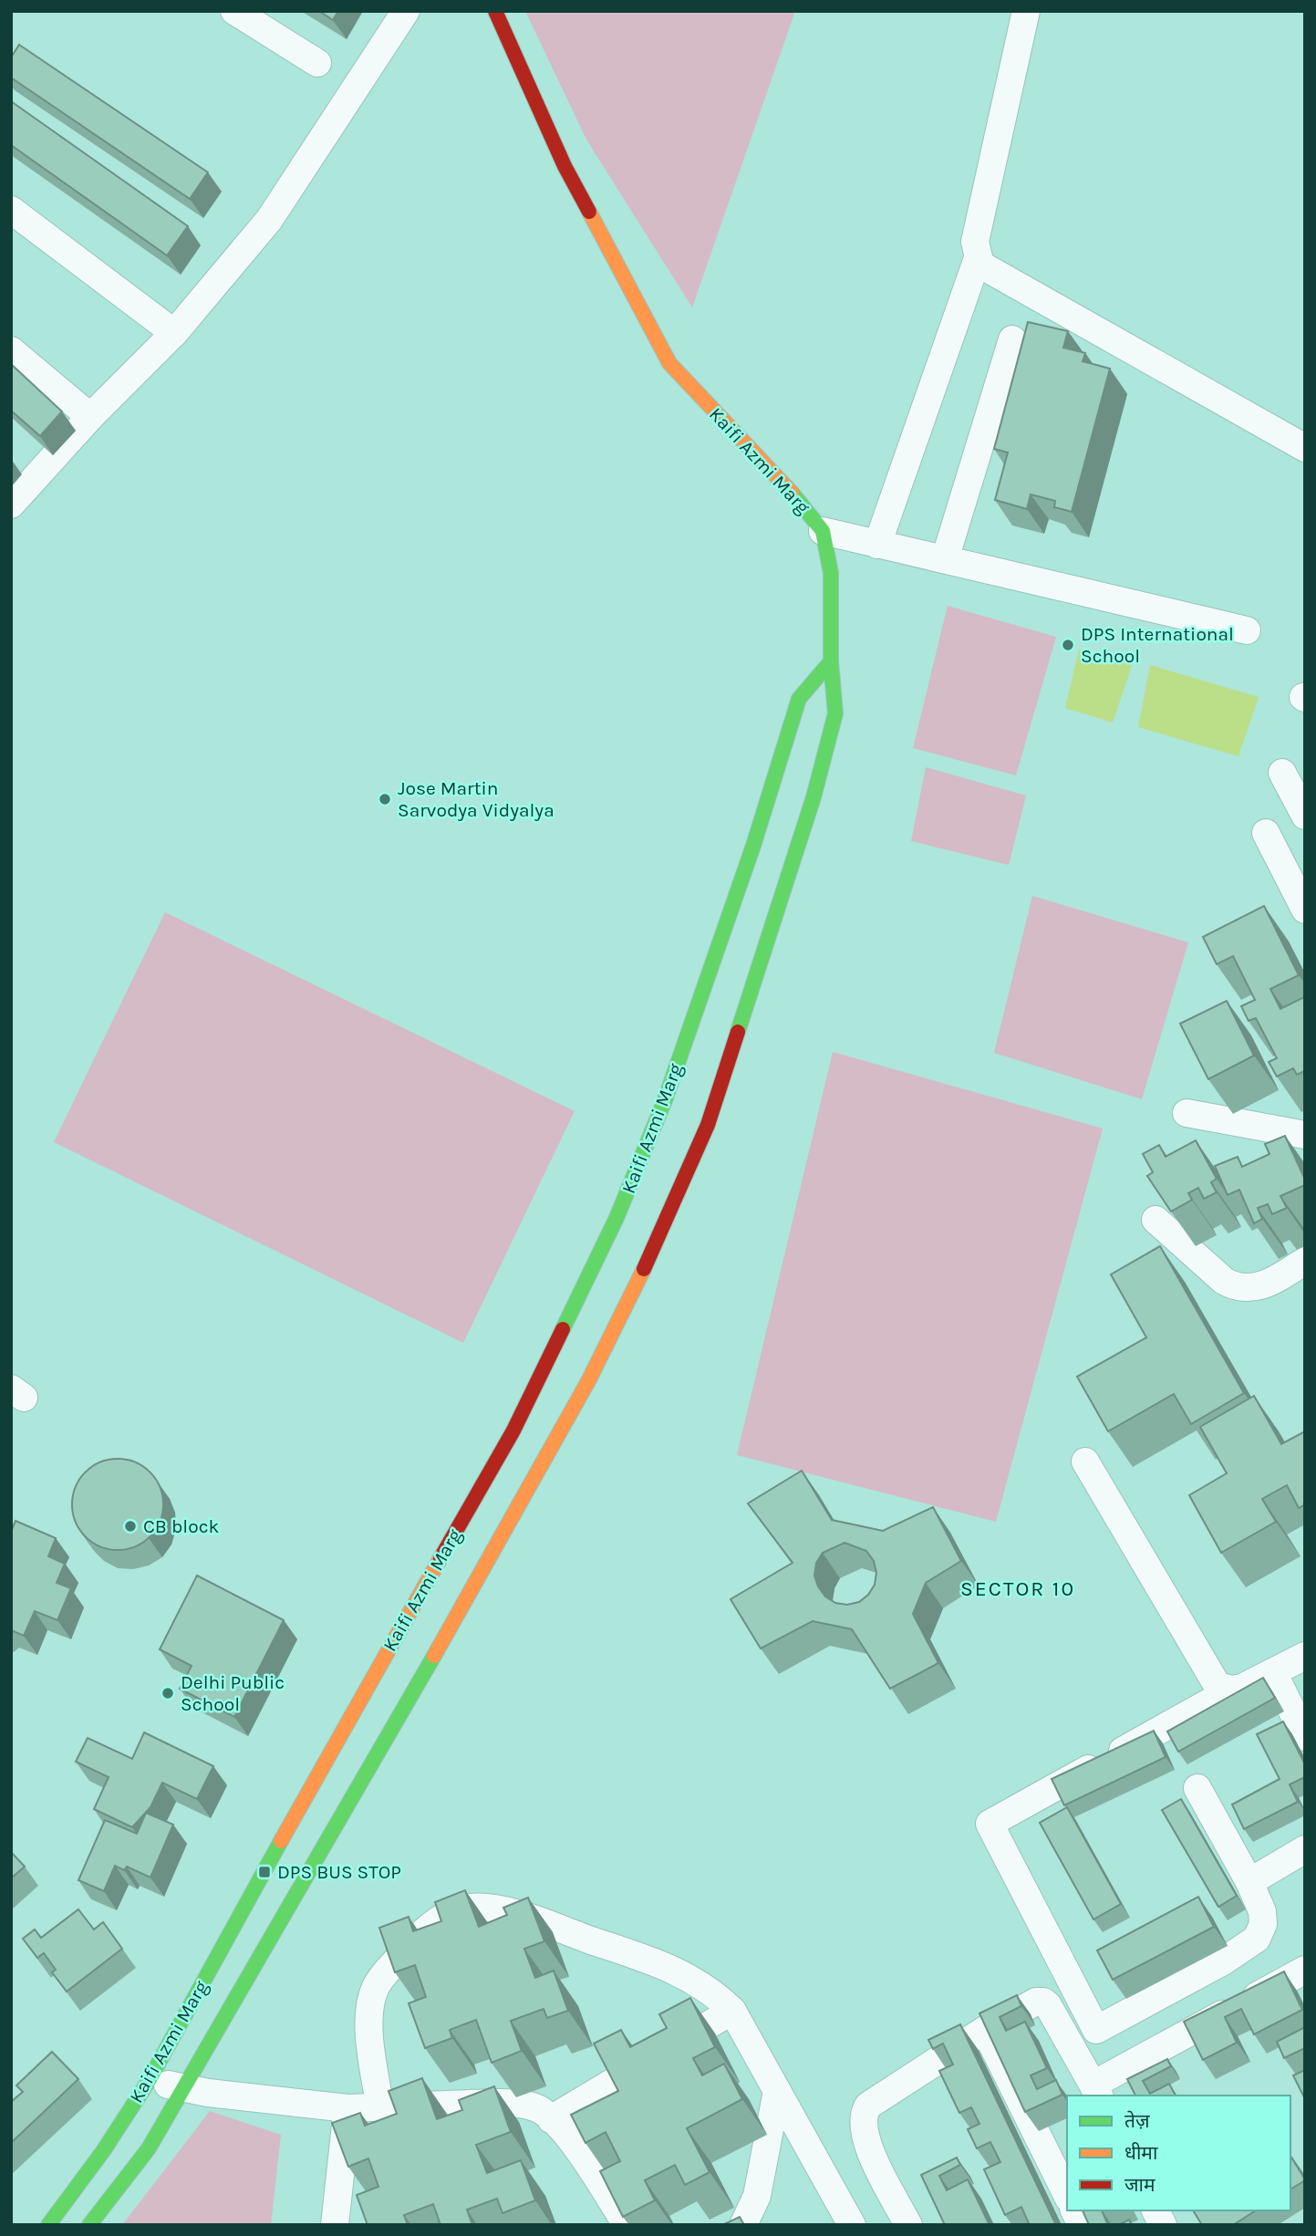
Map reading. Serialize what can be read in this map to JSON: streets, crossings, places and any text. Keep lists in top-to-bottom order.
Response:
{
  "streets": {
    "street": ["Kaifi Azmi Marg"]
  },
  "districts": ["SECTOR 10"],
  "places": {
    "other": [
      "DPS International School",
      "Jose Martin Sarvodya Vidyalya",
      "CB block",
      "Delhi Public School"
    ],
    "transit": ["DPS BUS STOP"]
  },
  "legend": ["तेज़", "धीमा", "जाम"]
}
